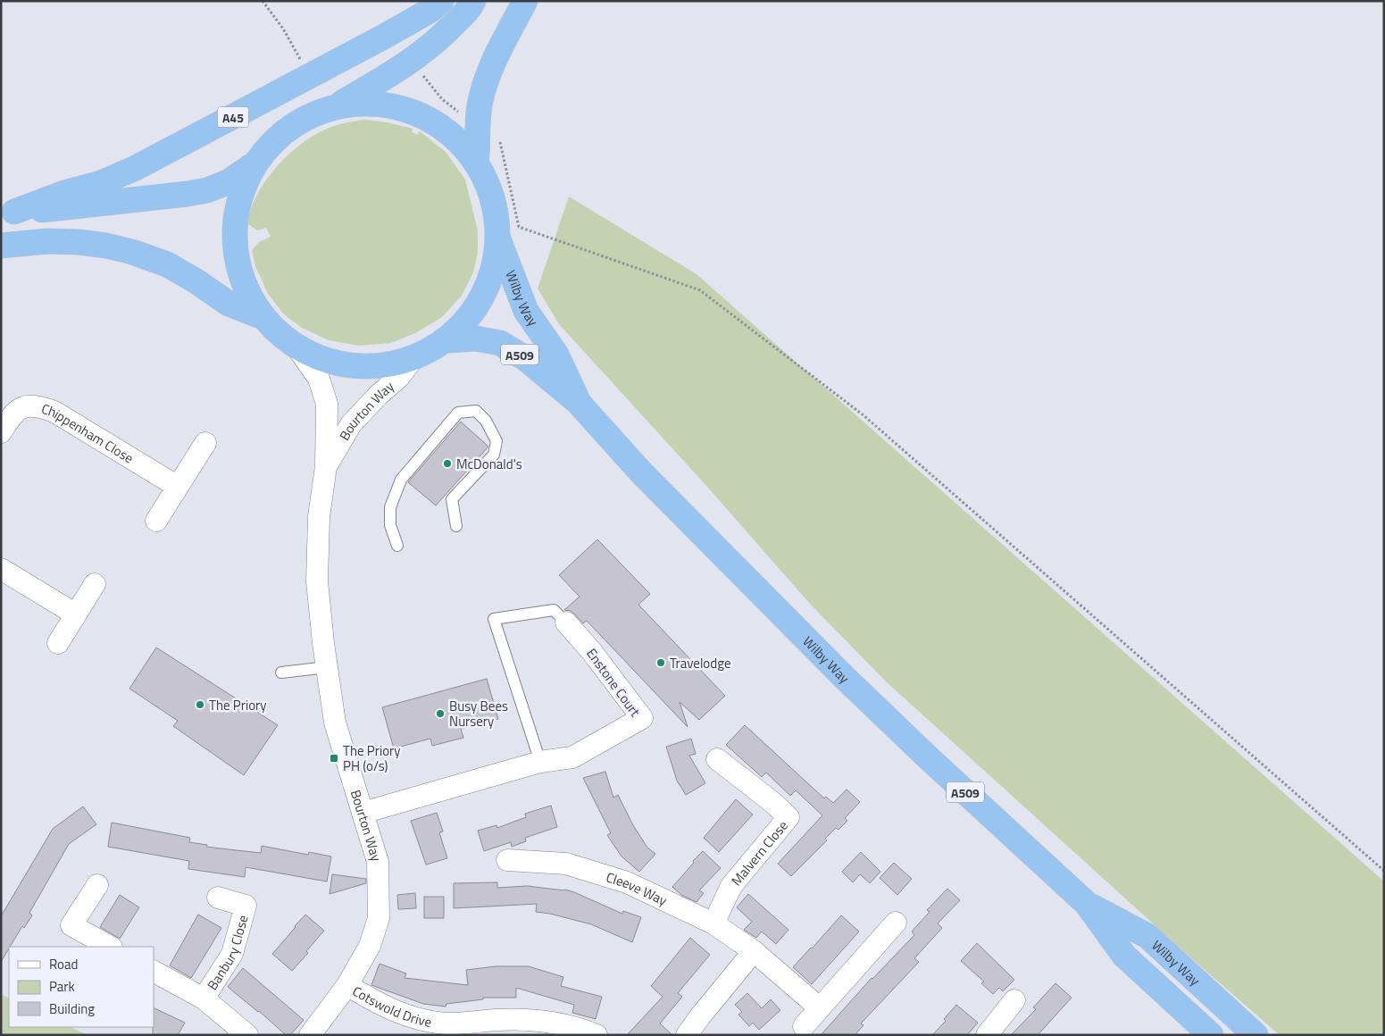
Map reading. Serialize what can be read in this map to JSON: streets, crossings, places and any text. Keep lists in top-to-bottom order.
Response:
{
  "streets": {
    "highway": ["A45", "Wilby Way", "A509"],
    "street": [
      "Bourton Way",
      "Chippenham Close",
      "Enstone Court",
      "Malvern Close",
      "Cleeve Way",
      "Banbury Close",
      "Cotswold Drive"
    ]
  },
  "crossings": [
    ["Bourton Way", "Enstone Court"],
    ["Bourton Way", "Cotswold Drive"],
    ["Malvern Close", "Cleeve Way"]
  ],
  "places": {
    "other": [
      "McDonald's",
      "Travelodge",
      "The Priory",
      "Busy Bees Nursery"
    ],
    "transit": ["The Priory PH (o/s)"]
  },
  "legend": ["Road", "Park", "Building"]
}
